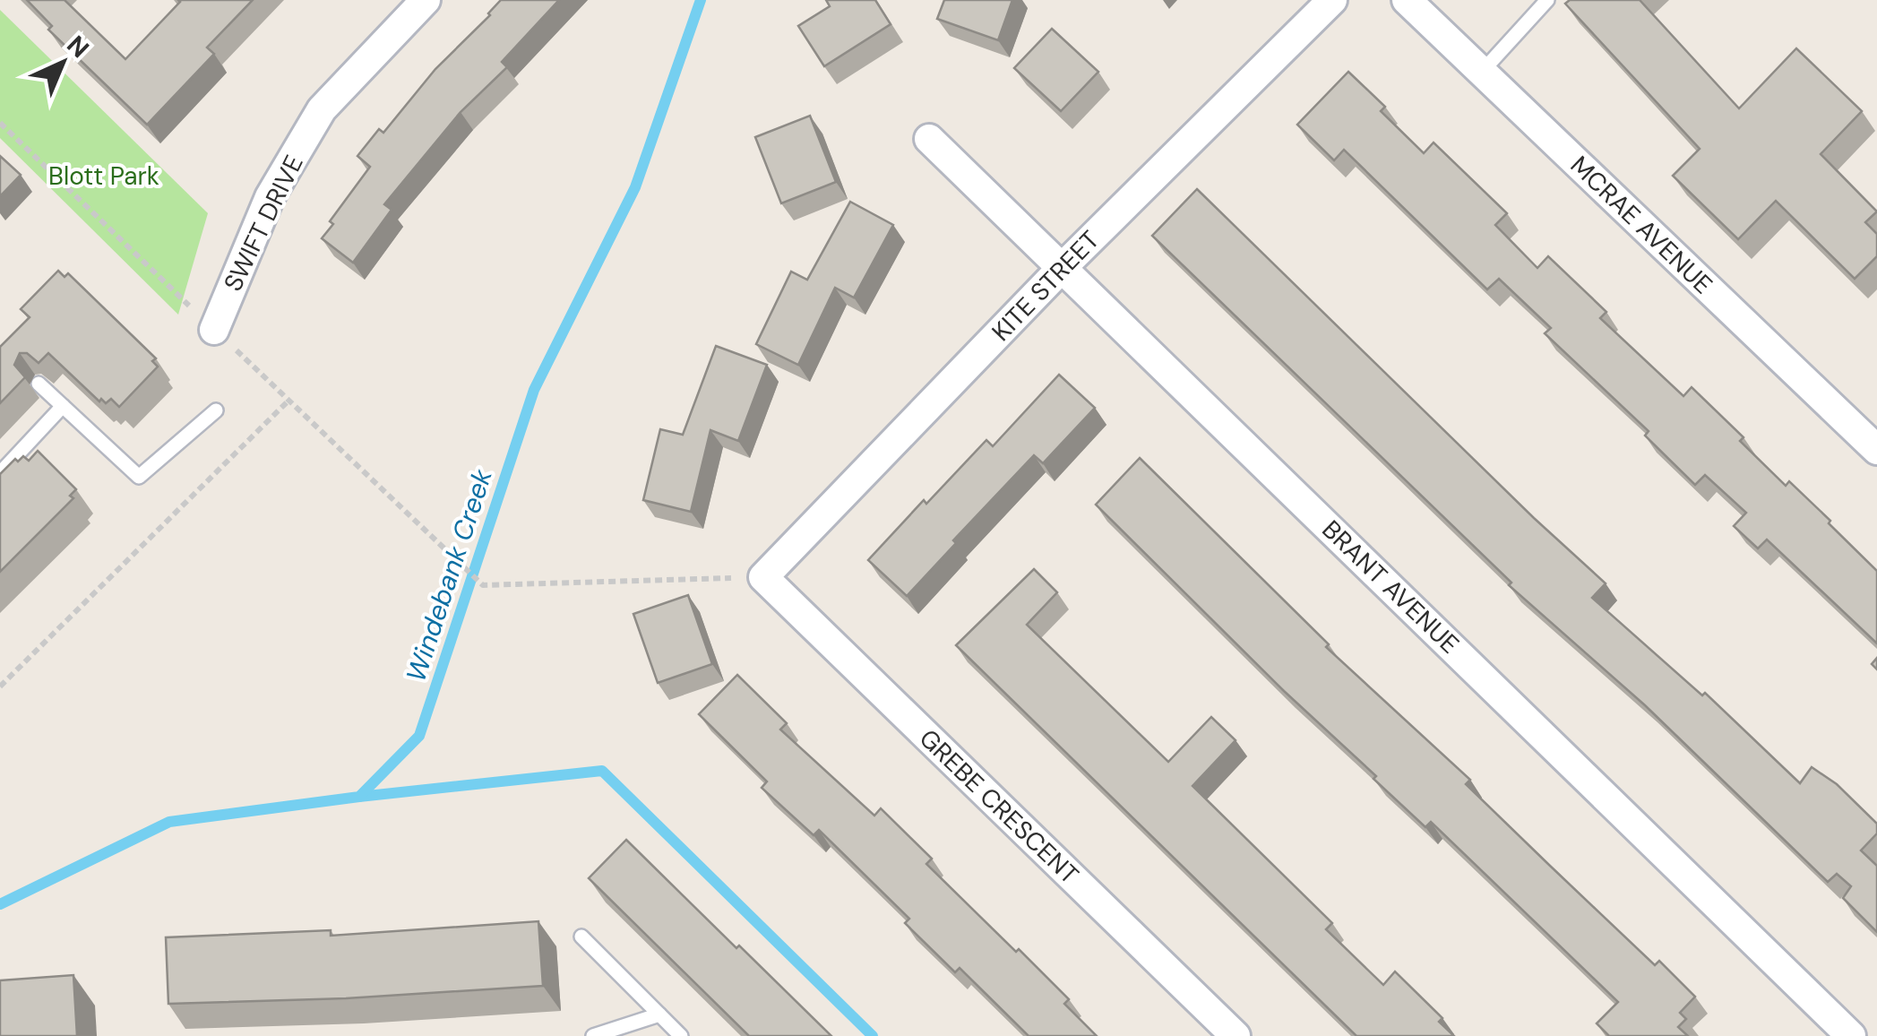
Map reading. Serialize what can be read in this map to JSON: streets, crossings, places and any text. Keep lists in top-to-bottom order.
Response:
{
  "streets": {
    "street": [
      "SWIFT DRIVE",
      "MCRAE AVENUE",
      "KITE STREET",
      "BRANT AVENUE",
      "GREBE CRESCENT"
    ]
  },
  "crossings": [
    ["KITE STREET", "BRANT AVENUE"],
    ["KITE STREET", "GREBE CRESCENT"]
  ],
  "water": ["Windebank Creek"],
  "parks": ["Blott Park"],
  "north": "top right"
}
